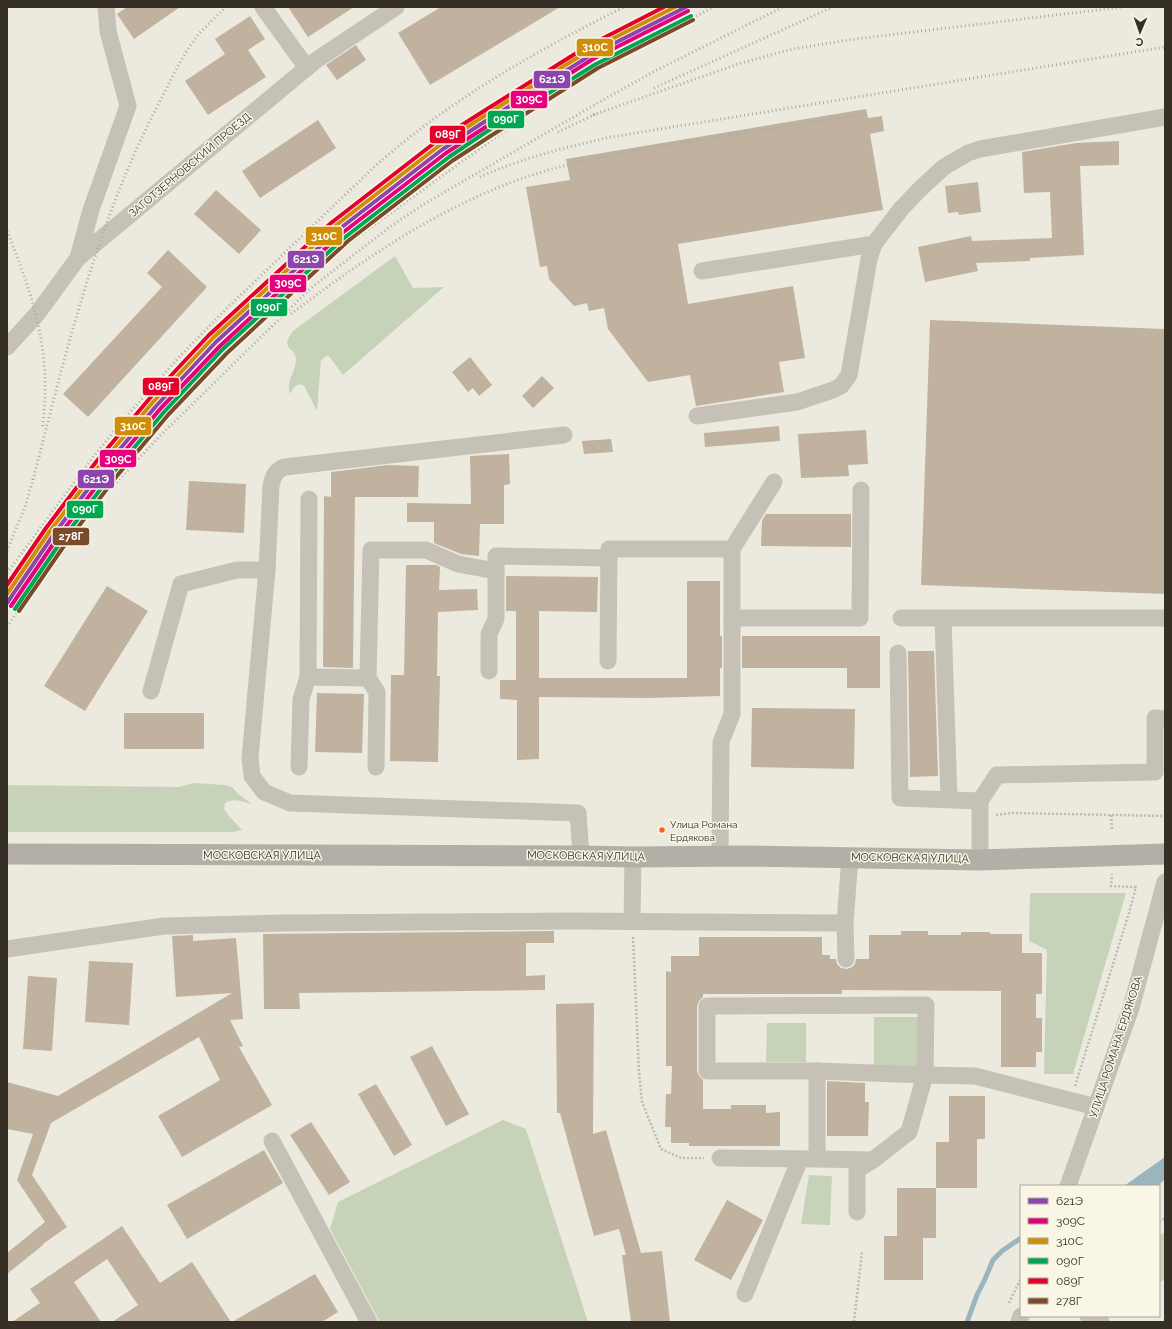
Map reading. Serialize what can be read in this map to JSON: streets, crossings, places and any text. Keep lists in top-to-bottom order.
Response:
{
  "streets": {
    "main road": ["МОСКОВСКАЯ УЛИЦА"],
    "street": ["ЗАГОТЗЕРНОВСКИЙ ПРОЕЗД", "УЛИЦА РОМАНА ЕРДЯКОВА"]
  },
  "places": ["Улица Романа Ердякова"],
  "lines": [
    "transit line 621Э",
    "transit line 310С",
    "transit line 089Г",
    "transit line 309С",
    "transit line 090Г",
    "transit line 278Г"
  ],
  "legend": [
    "621Э",
    "309С",
    "310С",
    "090Г",
    "089Г",
    "278Г"
  ],
  "north": "bottom"
}
